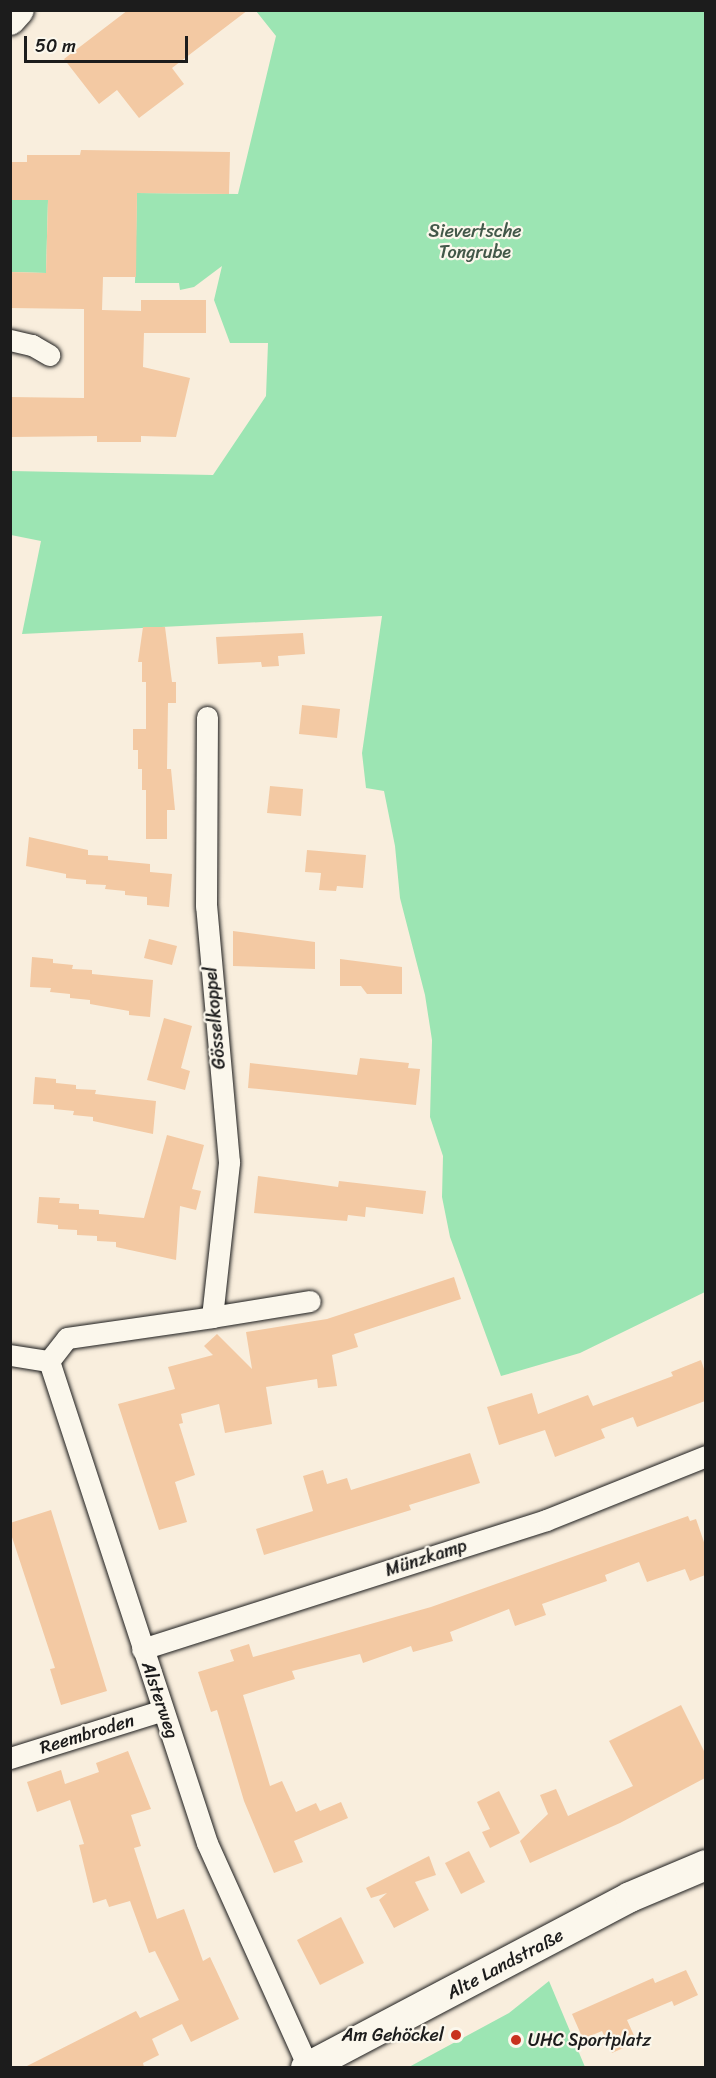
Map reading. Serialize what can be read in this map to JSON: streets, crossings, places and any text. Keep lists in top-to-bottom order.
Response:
{
  "streets": {
    "main road": ["Alte Landstraße"],
    "street": [
      "Gösselkoppel",
      "Münzkamp",
      "Alsterweg",
      "Reembroden"
    ]
  },
  "crossings": [
    ["Münzkamp", "Alsterweg"],
    ["Alsterweg", "Reembroden"],
    ["Alsterweg", "Alte Landstraße"]
  ],
  "parks": ["Sievertsche Tongrube"],
  "places": ["Am Gehöckel", "UHC Sportplatz"],
  "scale_bar": "50 m"
}
